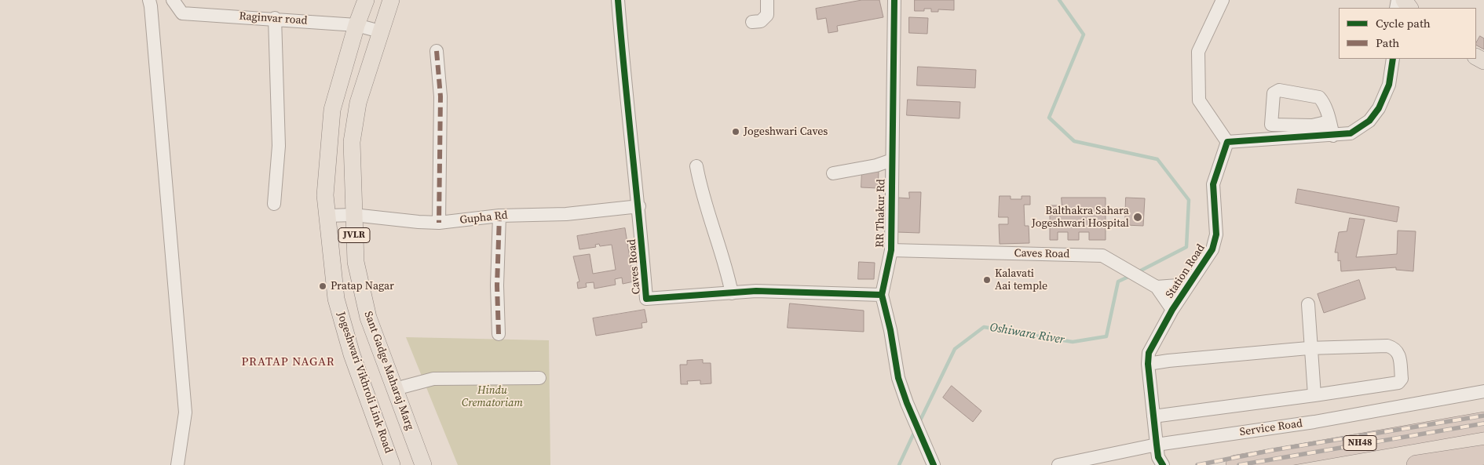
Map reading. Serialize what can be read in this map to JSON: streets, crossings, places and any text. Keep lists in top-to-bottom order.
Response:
{
  "streets": {
    "highway": ["NH48"],
    "main road": ["JVLR", "Sant Gadge Maharaj Marg", "Jogeshwari Vikhroli Link Road"],
    "street": [
      "Raginvar road",
      "RR Thakur Rd",
      "Gupha Rd",
      "Caves Road",
      "Station Road",
      "Service Road"
    ]
  },
  "crossings": [
    ["Raginvar road", "Sant Gadge Maharaj Marg"],
    ["Raginvar road", "Jogeshwari Vikhroli Link Road"],
    ["RR Thakur Rd", "Caves Road"],
    ["Gupha Rd", "Caves Road"],
    ["Gupha Rd", "Sant Gadge Maharaj Marg"],
    ["Gupha Rd", "Jogeshwari Vikhroli Link Road"],
    ["Caves Road", "Station Road"],
    ["Station Road", "Service Road"]
  ],
  "districts": ["PRATAP NAGAR"],
  "water": ["Oshiwara River"],
  "parks": ["Hindu Crematoriam"],
  "places": [
    "Jogeshwari Caves",
    "Balthakra Sahara Jogeshwari Hospital",
    "Kalavati Aai temple",
    "Pratap Nagar"
  ],
  "legend": ["Cycle path", "Path"]
}
